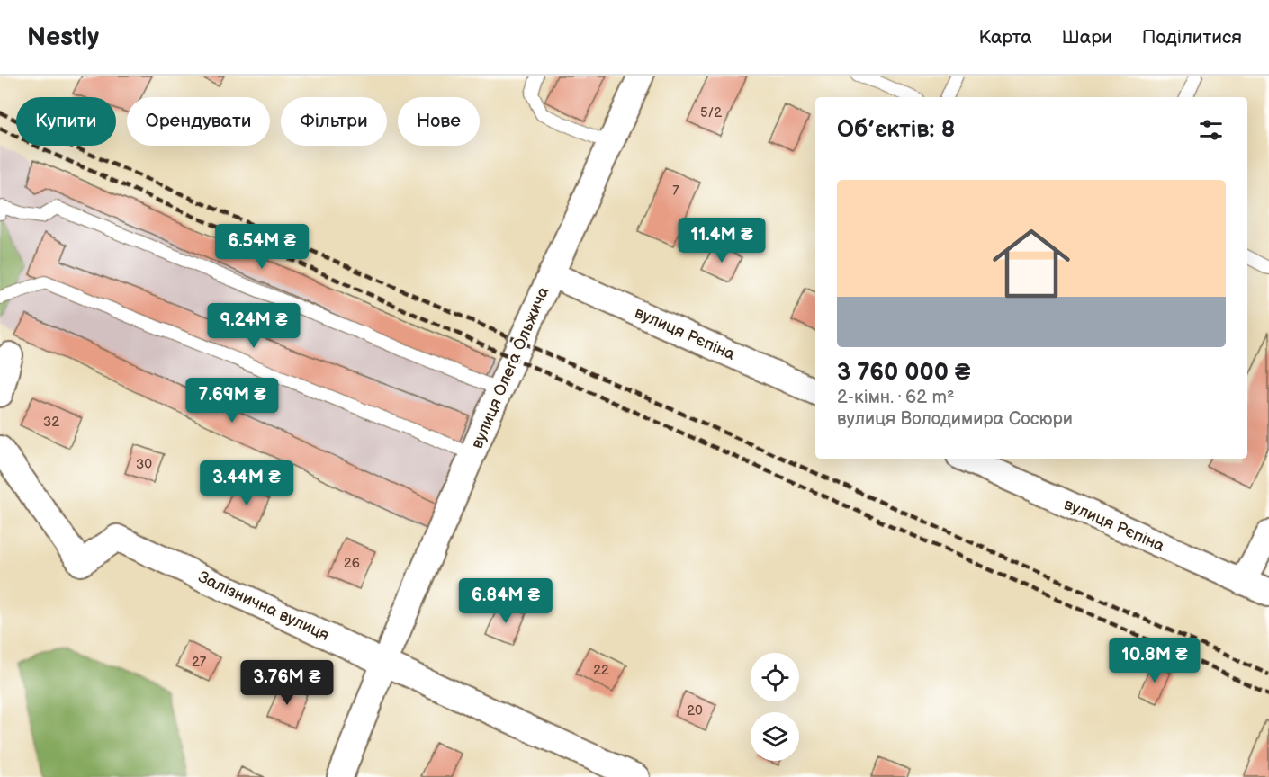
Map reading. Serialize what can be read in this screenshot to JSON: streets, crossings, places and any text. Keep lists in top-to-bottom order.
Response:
{
  "streets": {
    "street": ["вулиця Рєпіна", "вулиця Олега Ольжича", "Залізнична вулиця"]
  },
  "crossings": [
    ["вулиця Рєпіна", "вулиця Олега Ольжича"],
    ["вулиця Олега Ольжича", "Залізнична вулиця"]
  ],
  "house_numbers": [
    "5/2",
    "7",
    "32",
    "30",
    "26",
    "27",
    "22",
    "20"
  ],
  "page": {
    "header": "Nestly",
    "nav": ["Карта", "Шари", "Поділитися"],
    "chip": [
      "Купити",
      "Орендувати",
      "Фільтри",
      "Нове"
    ],
    "heading": "Об’єктів: 8",
    "list": [
      {
        "name": "3 760 000 ₴",
        "note": "2-кімн. · 62 m² · вулиця Володимира Сосюри"
      }
    ],
    "price": [
      "11.4M ₴",
      "6.54M ₴",
      "9.24M ₴",
      "7.69M ₴",
      "3.44M ₴",
      "6.84M ₴",
      "10.8M ₴",
      "3.76M ₴"
    ]
  }
}
